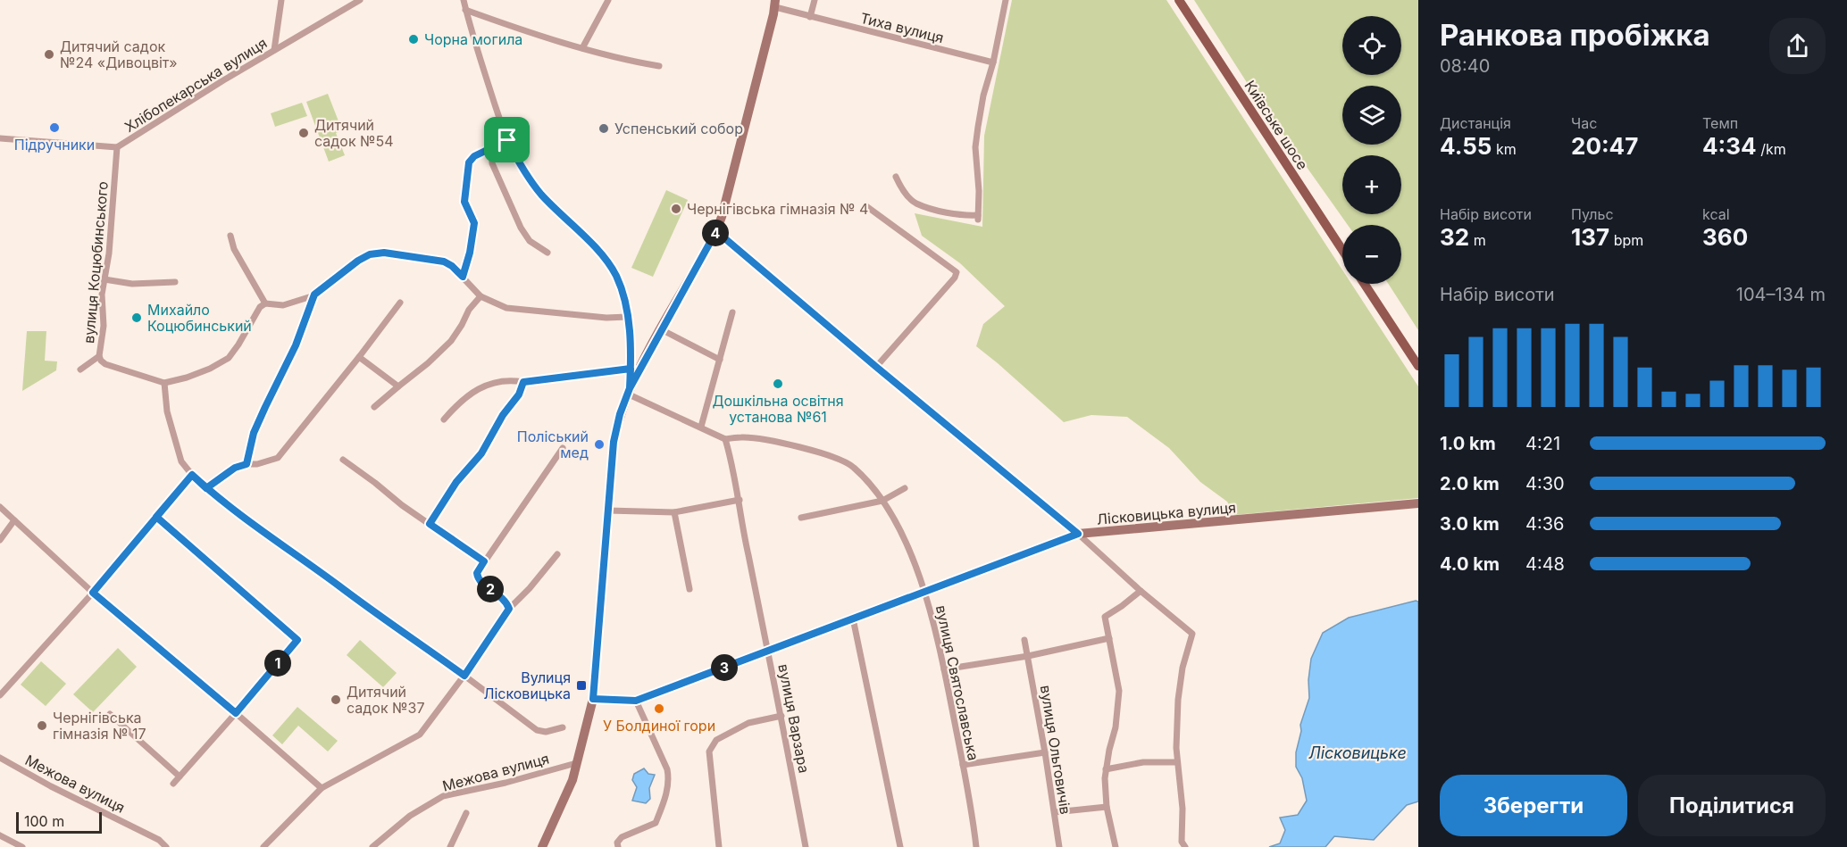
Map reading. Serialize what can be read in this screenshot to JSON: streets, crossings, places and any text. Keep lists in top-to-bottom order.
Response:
{
  "streets": {
    "main road": ["Київське шосе", "Лісковицька вулиця"],
    "street": [
      "Тиха вулиця",
      "Хлібопекарська вулиця",
      "вулиця Коцюбинського",
      "вулиця Святославська",
      "вулиця Варзара",
      "вулиця Ольговичів",
      "Межова вулиця"
    ]
  },
  "crossings": [
    ["Хлібопекарська вулиця", "вулиця Коцюбинського"],
    ["Лісковицька вулиця", "вулиця Святославська"],
    ["Лісковицька вулиця", "вулиця Варзара"],
    ["вулиця Святославська", "вулиця Варзара"]
  ],
  "water": ["Лісковицьке"],
  "places": {
    "other": [
      "Чорна могила",
      "Дитячий садок №24 «Дивоцвіт»",
      "Підручники",
      "Успенський собор",
      "Дитячий садок №54",
      "Чернігівська гімназія № 4",
      "Михайло Коцюбинський",
      "Дошкільна освітня установа №61",
      "Поліський мед",
      "Дитячий садок №37",
      "У Болдиної гори",
      "Чернігівська гімназія № 17"
    ],
    "transit": ["Вулиця Лісковицька"]
  },
  "scale_bar": "100 m",
  "page": {
    "heading": ["Ранкова пробіжка", "08:40"],
    "map_buttons": ["+", "−"],
    "stats": [
      ["Дистанція", "4.55 km"],
      ["Час", "20:47"],
      ["Темп", "4:34 /km"],
      ["Набір висоти", "32 m"],
      ["Пульс", "137 bpm"],
      ["kcal", "360"]
    ],
    "pins": [
      "4",
      "2",
      "1",
      "3"
    ],
    "chart": ["Набір висоти", "104–134 m"],
    "list": [
      {
        "name": "1.0 km",
        "note": "4:21"
      },
      {
        "name": "2.0 km",
        "note": "4:30"
      },
      {
        "name": "3.0 km",
        "note": "4:36"
      },
      {
        "name": "4.0 km",
        "note": "4:48"
      }
    ],
    "buttons": ["Зберегти", "Поділитися"],
    "scale": "100 m"
  }
}
